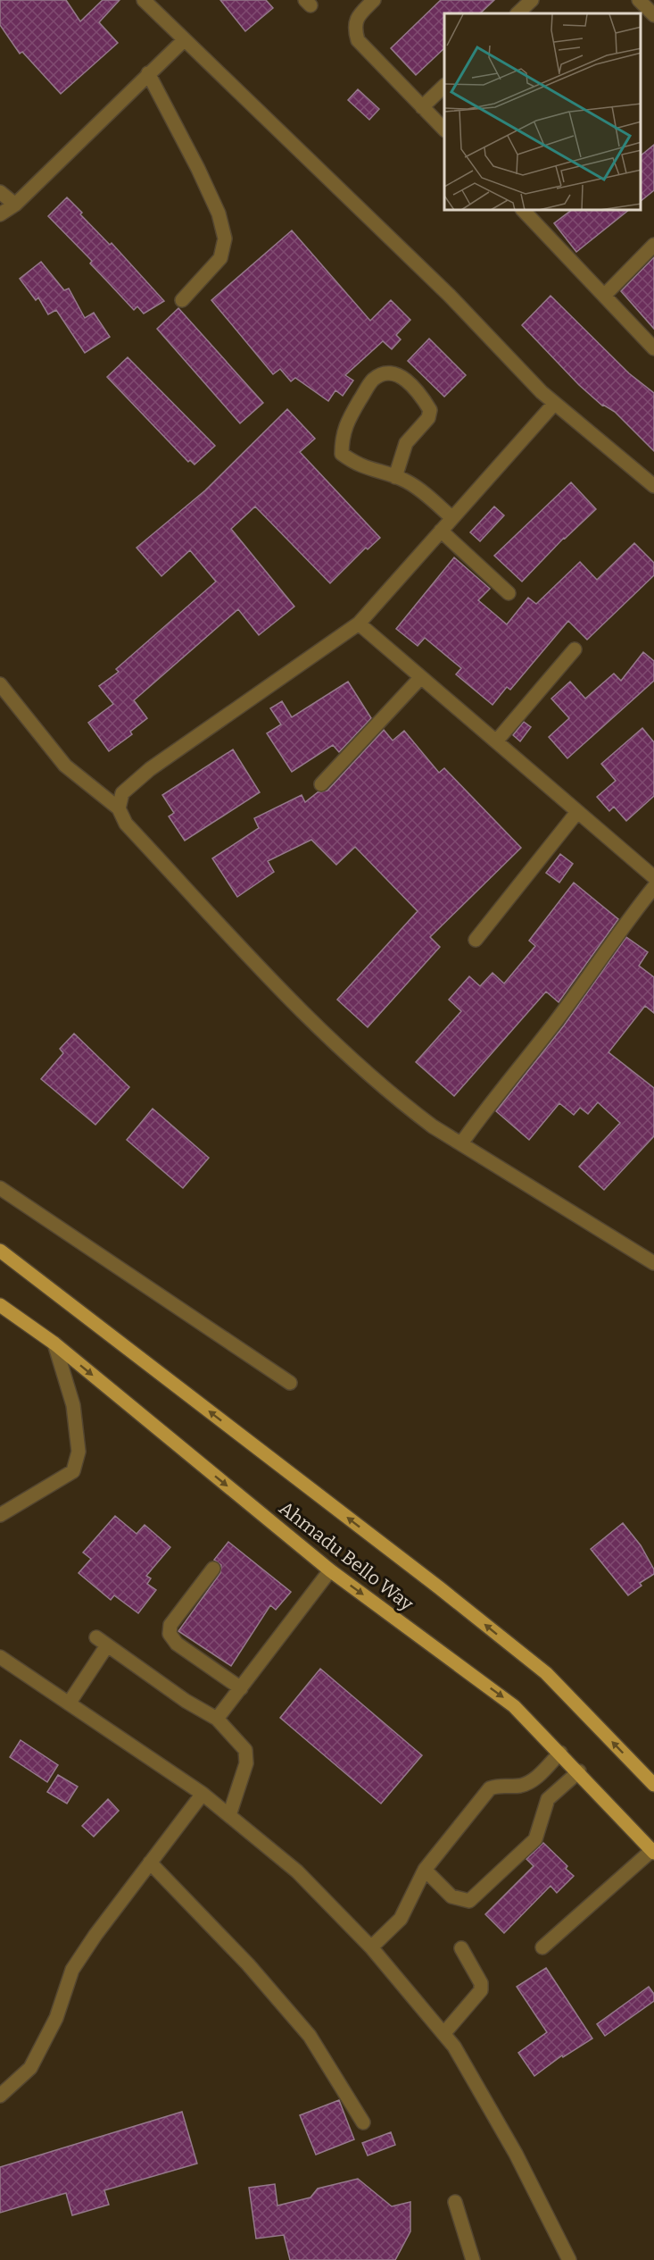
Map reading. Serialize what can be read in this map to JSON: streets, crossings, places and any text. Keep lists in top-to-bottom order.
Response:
{
  "streets": {
    "main road": ["Ahmadu Bello Way"]
  }
}
